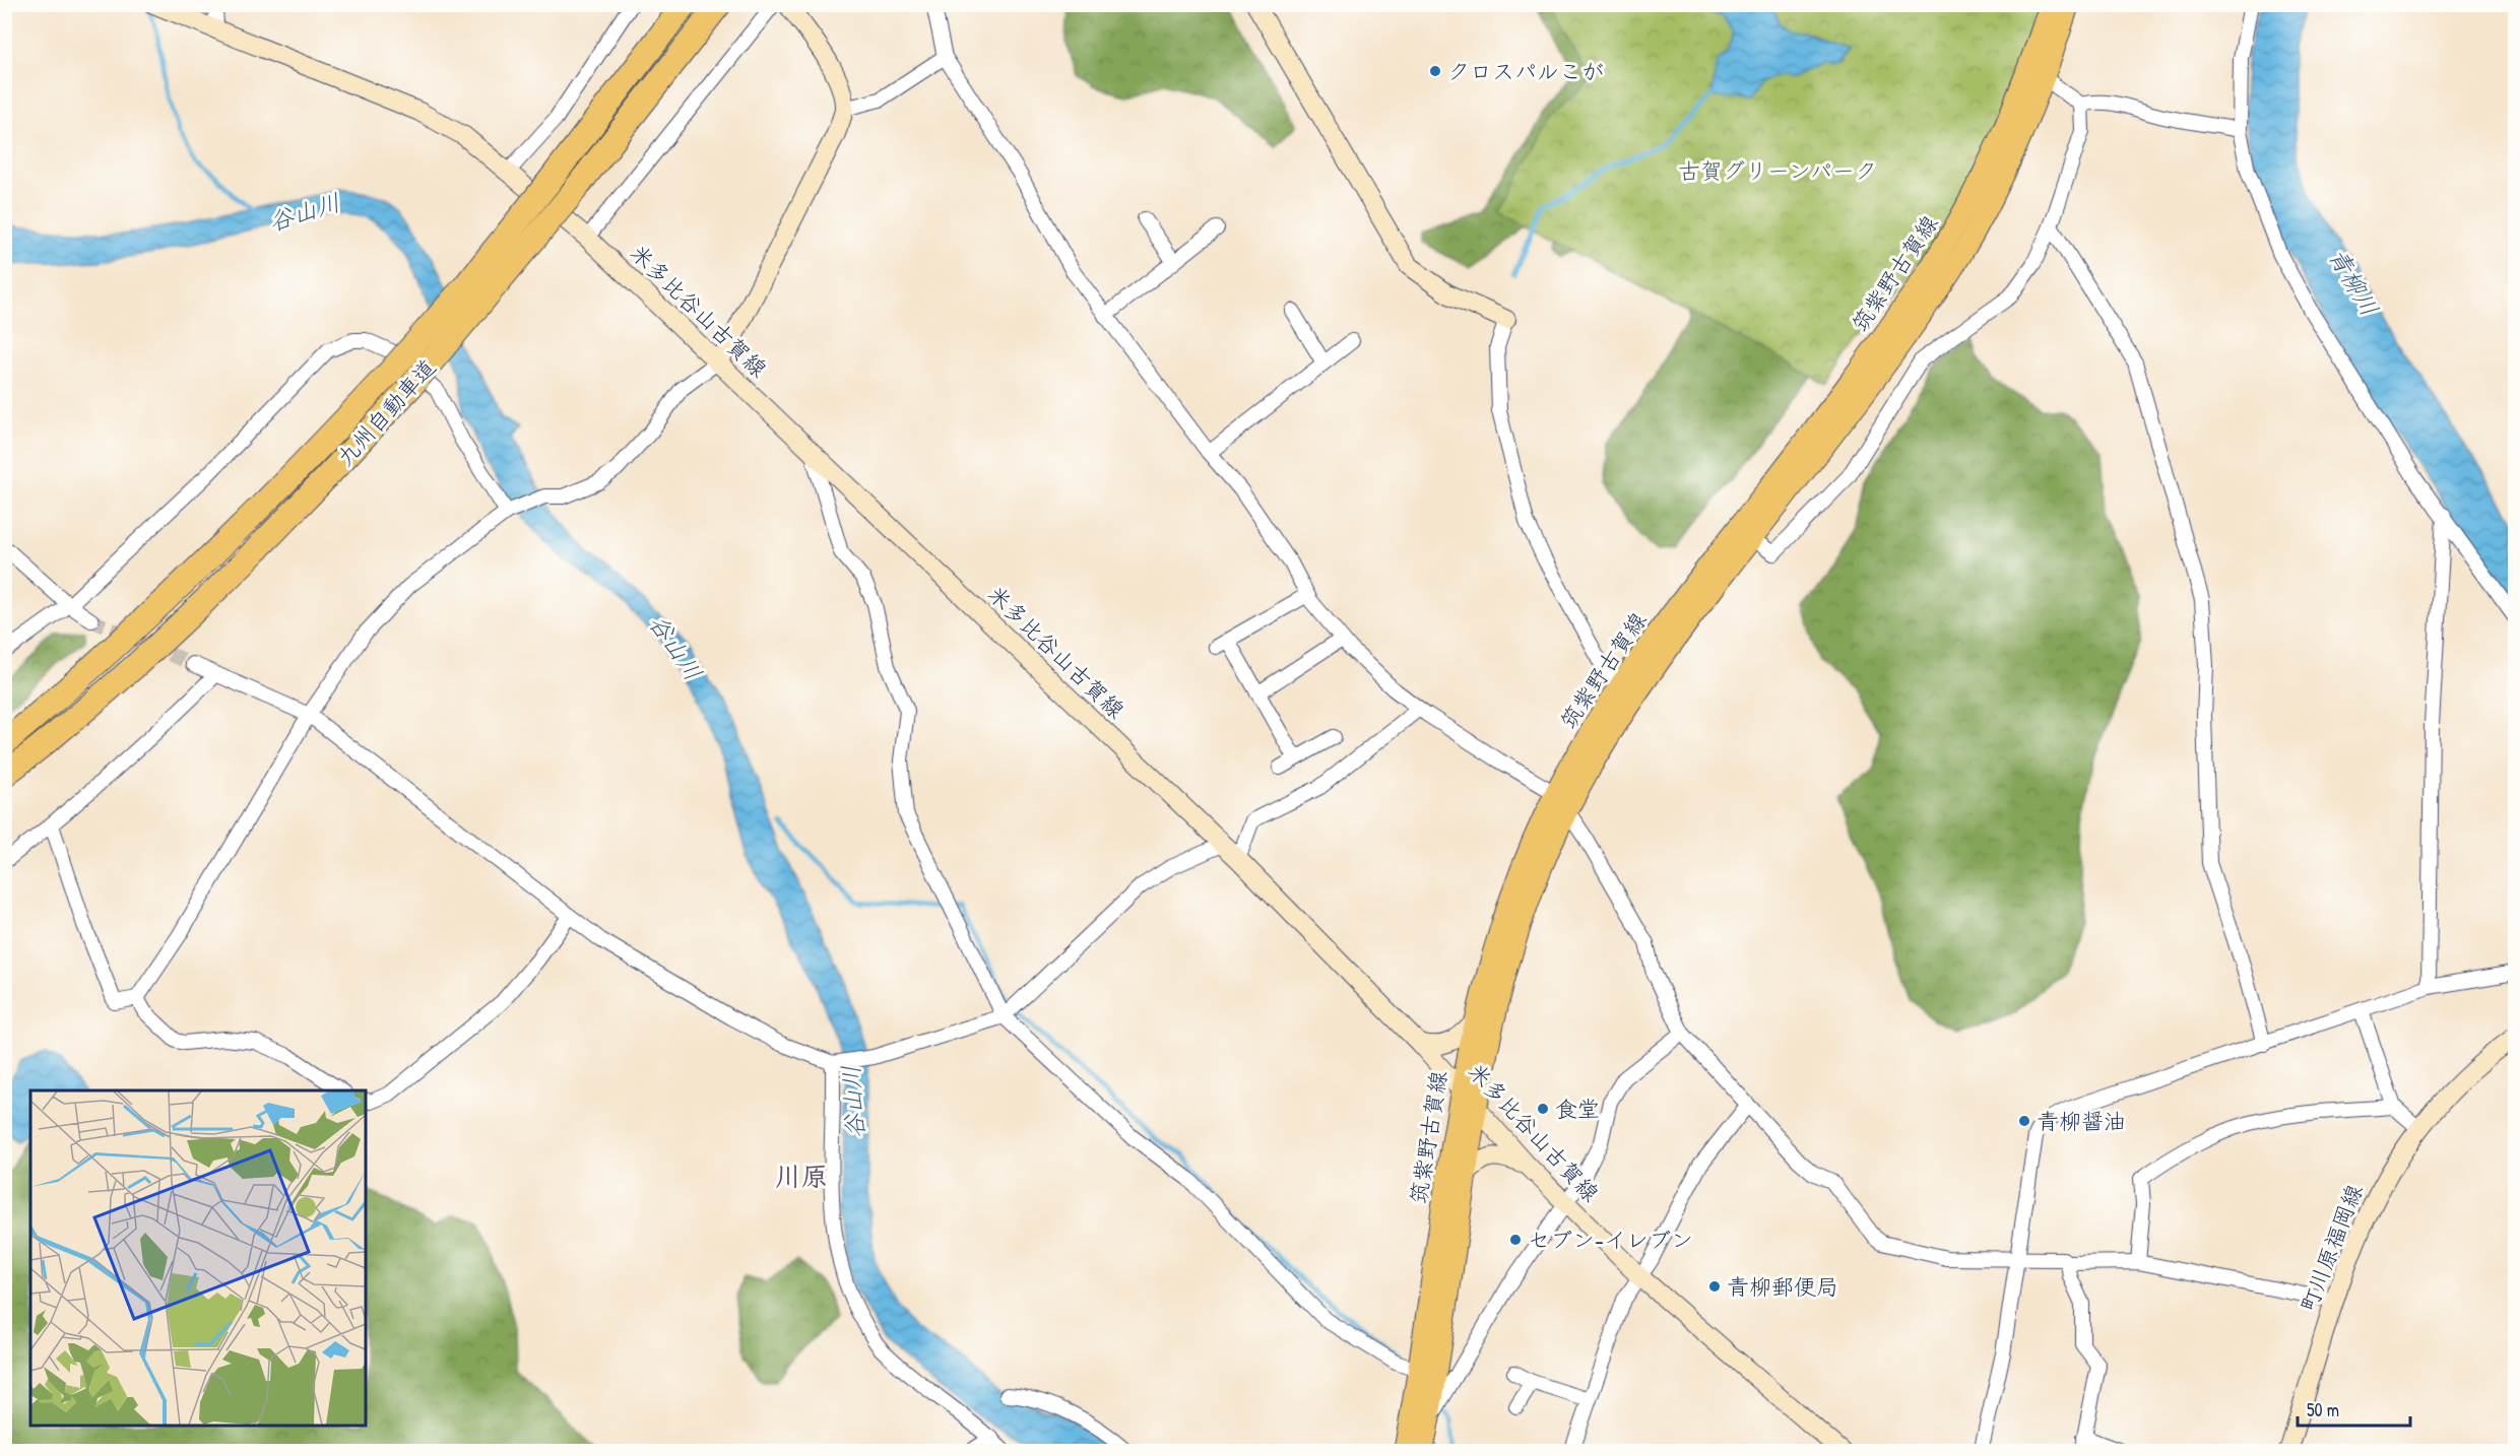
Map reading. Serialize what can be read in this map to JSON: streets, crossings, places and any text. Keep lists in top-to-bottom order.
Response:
{
  "streets": {
    "highway": ["九州自動車道"],
    "main road": ["筑紫野古賀線", "米多比谷山古賀線", "町川原福岡線"]
  },
  "crossings": [
    ["筑紫野古賀線", "米多比谷山古賀線"]
  ],
  "districts": ["川原"],
  "water": ["谷山川", "青柳川"],
  "parks": ["古賀グリーンパーク"],
  "places": [
    "クロスパルこが",
    "食堂",
    "青柳醤油",
    "セブン-イレブン",
    "青柳郵便局"
  ],
  "scale_bar": "50 m"
}
